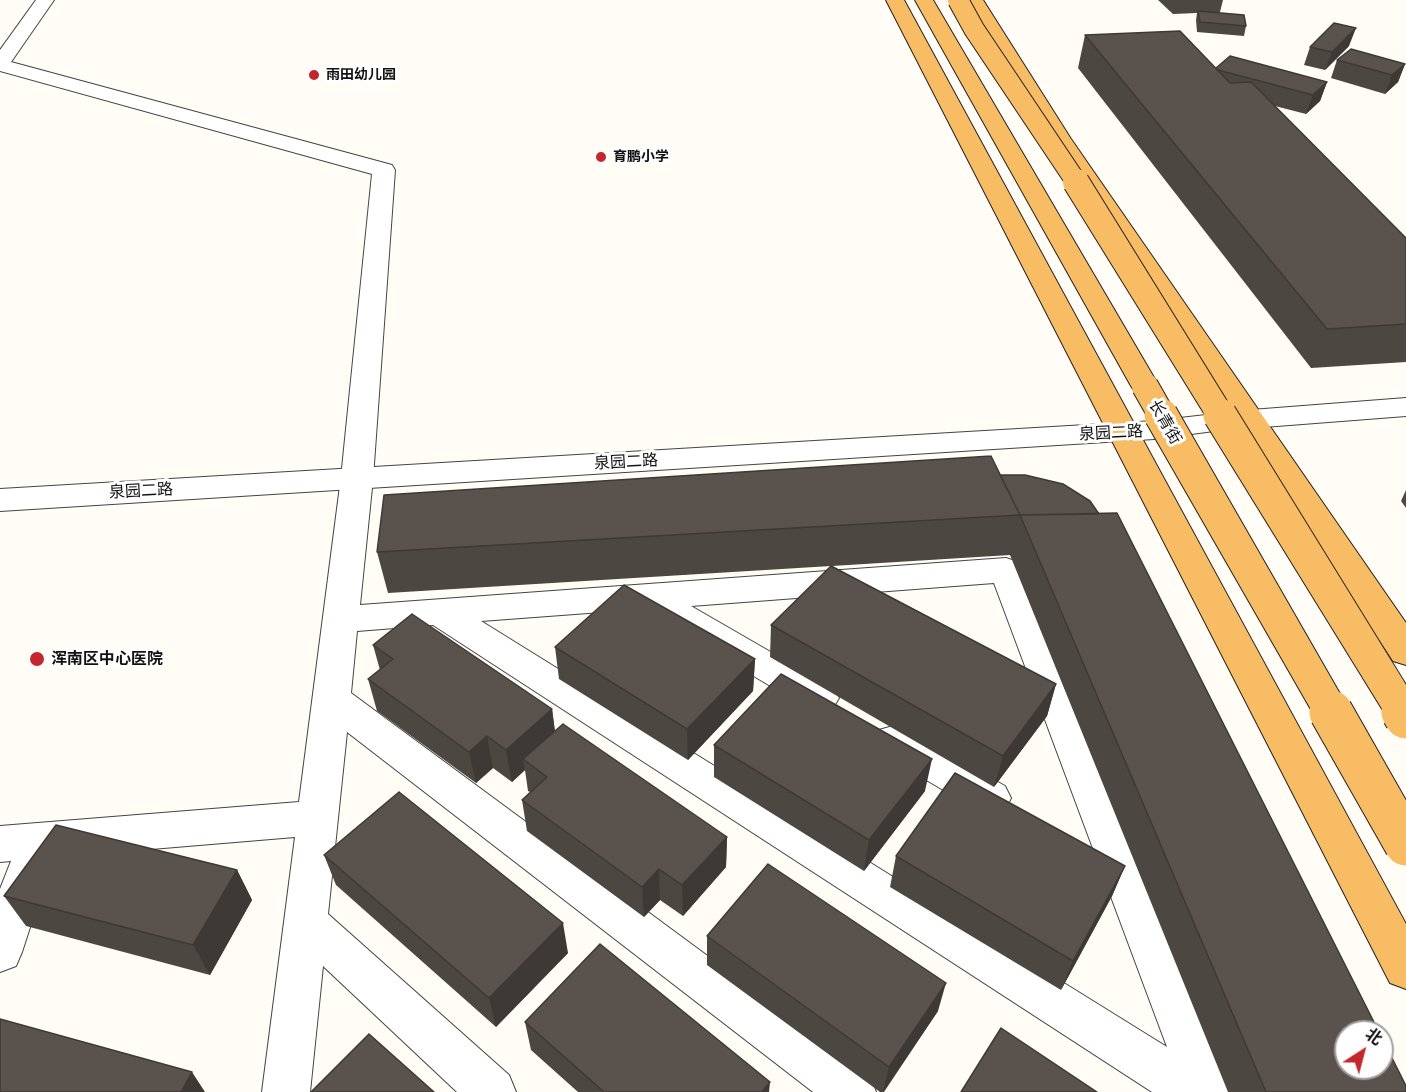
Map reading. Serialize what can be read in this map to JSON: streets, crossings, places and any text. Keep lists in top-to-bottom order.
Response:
{
  "streets": {
    "highway": ["长青街"],
    "street": ["泉园二路"]
  },
  "places": ["雨田幼儿园", "育鹏小学", "浑南区中心医院"],
  "north": "top right"
}
